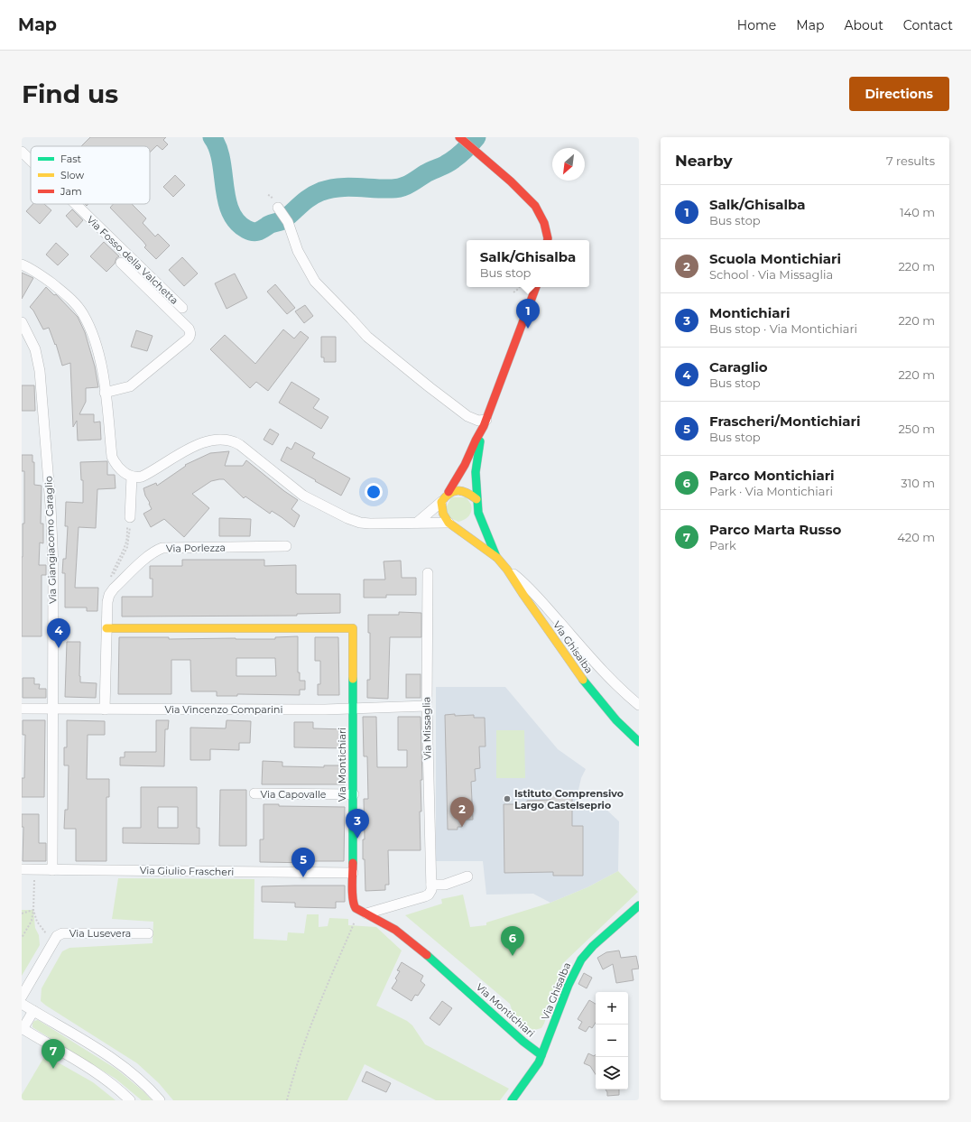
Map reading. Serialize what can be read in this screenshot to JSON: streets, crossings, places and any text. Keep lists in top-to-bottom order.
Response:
{
  "streets": {
    "street": [
      "Via Fosso della Valchetta",
      "Via Giangiacomo Caraglio",
      "Via Porlezza",
      "Via Ghisalba",
      "Via Vincenzo Comparini",
      "Via Missaglia",
      "Via Montichiari",
      "Via Capovalle",
      "Via Giulio Frascheri",
      "Via Lusevera"
    ]
  },
  "crossings": [
    ["Via Giangiacomo Caraglio", "Via Vincenzo Comparini"],
    ["Via Giangiacomo Caraglio", "Via Giulio Frascheri"],
    ["Via Porlezza", "Via Vincenzo Comparini"],
    ["Via Porlezza", "Via Montichiari"],
    ["Via Ghisalba", "Via Montichiari"],
    ["Via Vincenzo Comparini", "Via Missaglia"],
    ["Via Vincenzo Comparini", "Via Montichiari"],
    ["Via Montichiari", "Via Capovalle"],
    ["Via Montichiari", "Via Giulio Frascheri"]
  ],
  "places": ["Istituto Comprensivo Largo Castelseprio"],
  "legend": ["Fast", "Slow", "Jam"],
  "north": "bottom left",
  "page": {
    "header": "Map",
    "nav": [
      "Home",
      "Map",
      "About",
      "Contact"
    ],
    "buttons": "Directions",
    "title": "Find us",
    "heading": ["Nearby", "7 results"],
    "list": [
      {
        "mark": "1",
        "name": "Salk/Ghisalba",
        "note": "Bus stop",
        "value": "140 m"
      },
      {
        "mark": "2",
        "name": "Scuola Montichiari",
        "note": "School · Via Missaglia",
        "value": "220 m"
      },
      {
        "mark": "3",
        "name": "Montichiari",
        "note": "Bus stop · Via Montichiari",
        "value": "220 m"
      },
      {
        "mark": "4",
        "name": "Caraglio",
        "note": "Bus stop",
        "value": "220 m"
      },
      {
        "mark": "5",
        "name": "Frascheri/Montichiari",
        "note": "Bus stop",
        "value": "250 m"
      },
      {
        "mark": "6",
        "name": "Parco Montichiari",
        "note": "Park · Via Montichiari",
        "value": "310 m"
      },
      {
        "mark": "7",
        "name": "Parco Marta Russo",
        "note": "Park",
        "value": "420 m"
      }
    ],
    "popup": ["Salk/Ghisalba", "Bus stop"],
    "pins": [
      "1",
      "4",
      "2",
      "3",
      "5",
      "6",
      "7"
    ],
    "map_buttons": ["+", "−"]
  }
}
